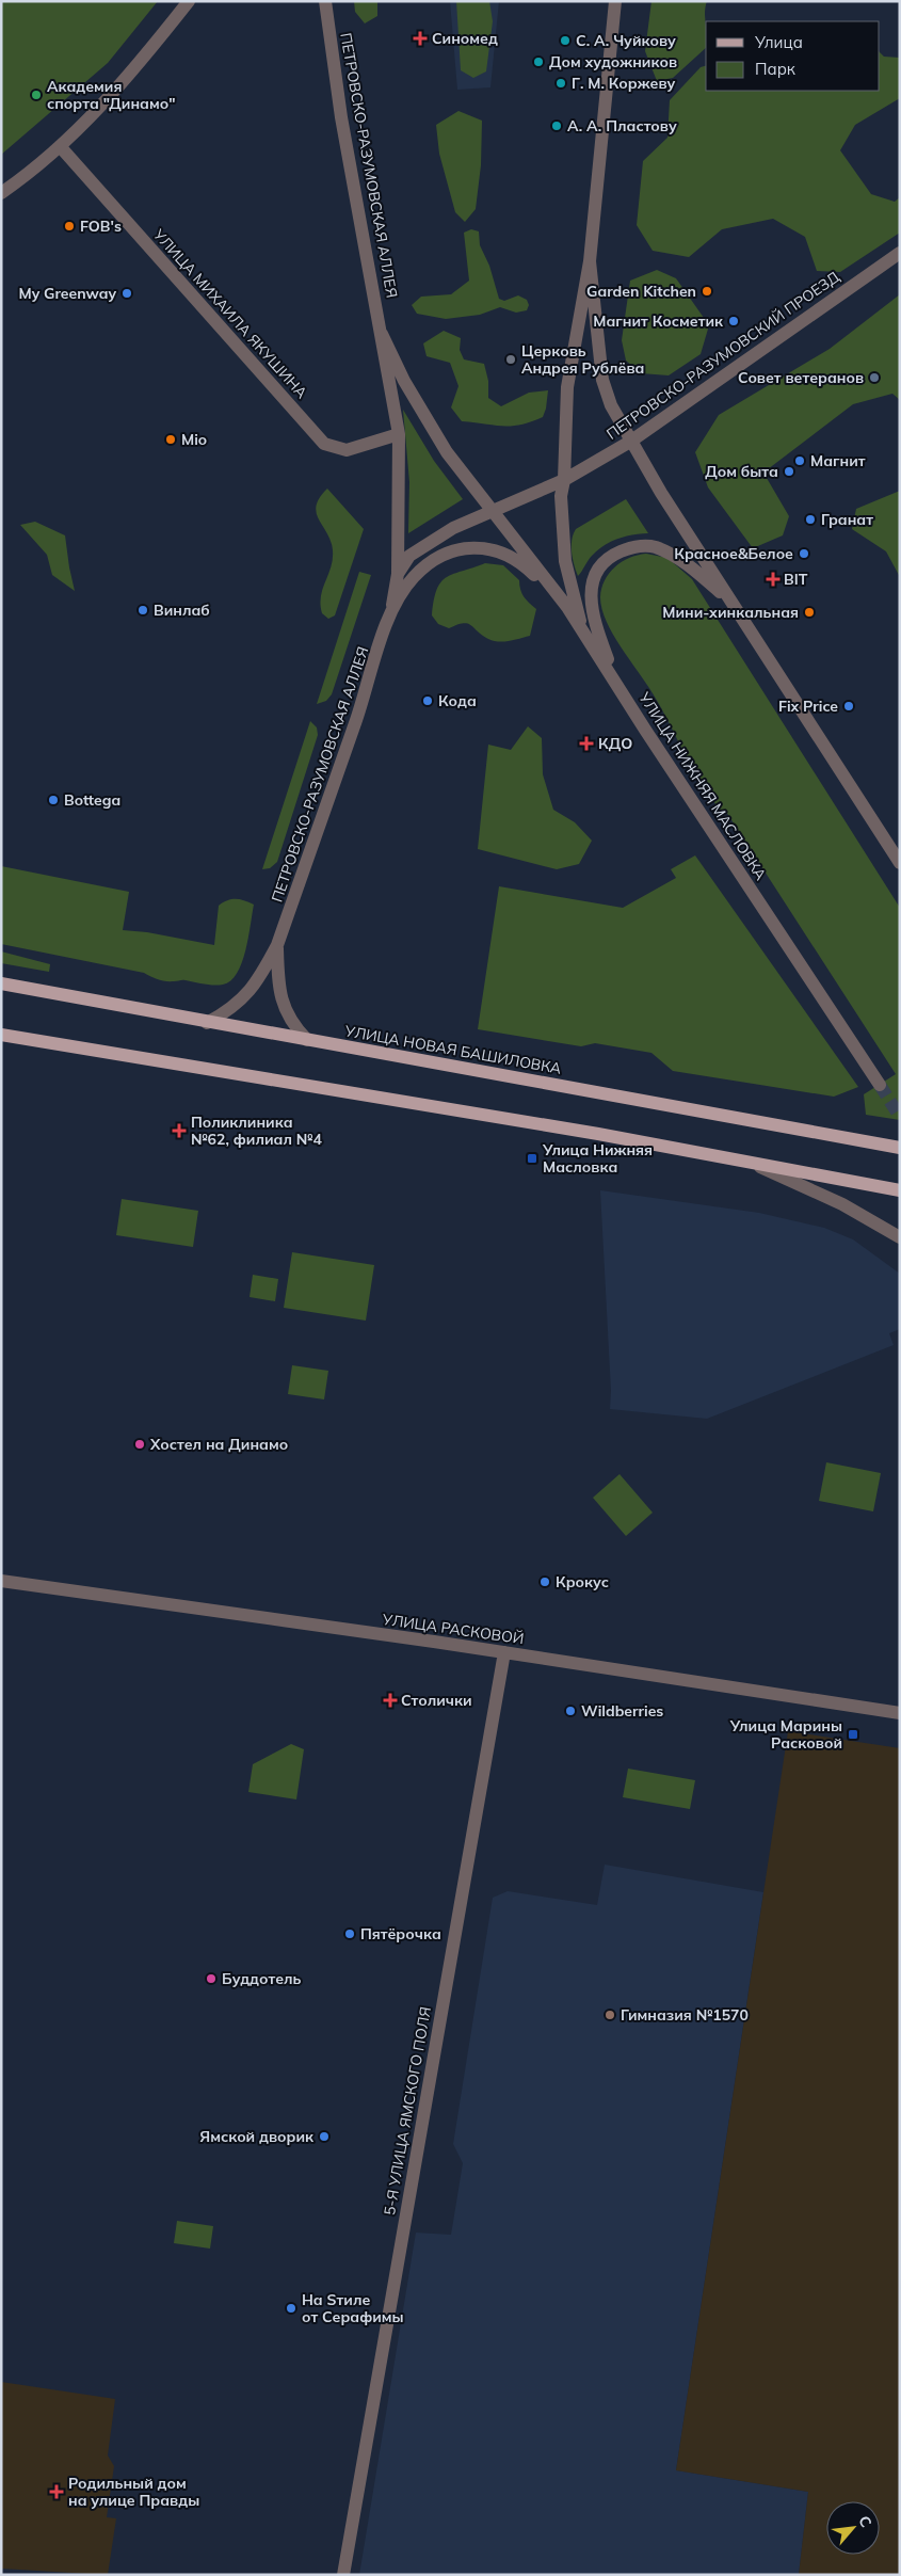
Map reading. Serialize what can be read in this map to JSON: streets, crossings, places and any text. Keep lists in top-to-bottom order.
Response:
{
  "streets": {
    "main road": ["УЛИЦА НОВАЯ БАШИЛОВКА"],
    "street": [
      "ПЕТРОВСКО-РАЗУМОВСКАЯ АЛЛЕЯ",
      "УЛИЦА МИХАИЛА ЯКУШИНА",
      "ПЕТРОВСКО-РАЗУМОВСКИЙ ПРОЕЗД",
      "УЛИЦА НИЖНЯЯ МАСЛОВКА",
      "УЛИЦА РАСКОВОЙ",
      "5-Я УЛИЦА ЯМСКОГО ПОЛЯ"
    ]
  },
  "crossings": [
    ["ПЕТРОВСКО-РАЗУМОВСКАЯ АЛЛЕЯ", "УЛИЦА МИХАИЛА ЯКУШИНА"],
    ["ПЕТРОВСКО-РАЗУМОВСКАЯ АЛЛЕЯ", "ПЕТРОВСКО-РАЗУМОВСКИЙ ПРОЕЗД"],
    ["ПЕТРОВСКО-РАЗУМОВСКАЯ АЛЛЕЯ", "УЛИЦА НИЖНЯЯ МАСЛОВКА"],
    ["ПЕТРОВСКО-РАЗУМОВСКАЯ АЛЛЕЯ", "УЛИЦА НОВАЯ БАШИЛОВКА"],
    ["ПЕТРОВСКО-РАЗУМОВСКИЙ ПРОЕЗД", "УЛИЦА НИЖНЯЯ МАСЛОВКА"],
    ["УЛИЦА РАСКОВОЙ", "5-Я УЛИЦА ЯМСКОГО ПОЛЯ"]
  ],
  "places": {
    "health": [
      "Синомед",
      "BIT",
      "КДО",
      "Поликлиника №62, филиал №4",
      "Столички",
      "Родильный дом на улице Правды"
    ],
    "other": [
      "С. А. Чуйкову",
      "Дом художников",
      "Г. М. Коржеву",
      "Академия спорта \"Динамо\"",
      "А. А. Пластову",
      "FOB's",
      "Garden Kitchen",
      "My Greenway",
      "Магнит Косметик",
      "Церковь Андрея Рублёва",
      "Совет ветеранов",
      "Mio",
      "Магнит",
      "Дом быта",
      "Гранат",
      "Красное&Белое",
      "Винлаб",
      "Мини-хинкальная",
      "Кода",
      "Fix Price",
      "Bottega",
      "Хостел на Динамо",
      "Крокус",
      "Wildberries",
      "Пятёрочка",
      "Буддотель",
      "Гимназия №1570",
      "Ямской дворик",
      "На Sтиле от Серафимы"
    ],
    "transit": ["Улица Нижняя Масловка", "Улица Марины Расковой"]
  },
  "legend": ["Улица", "Парк"],
  "north": "top right"
}
